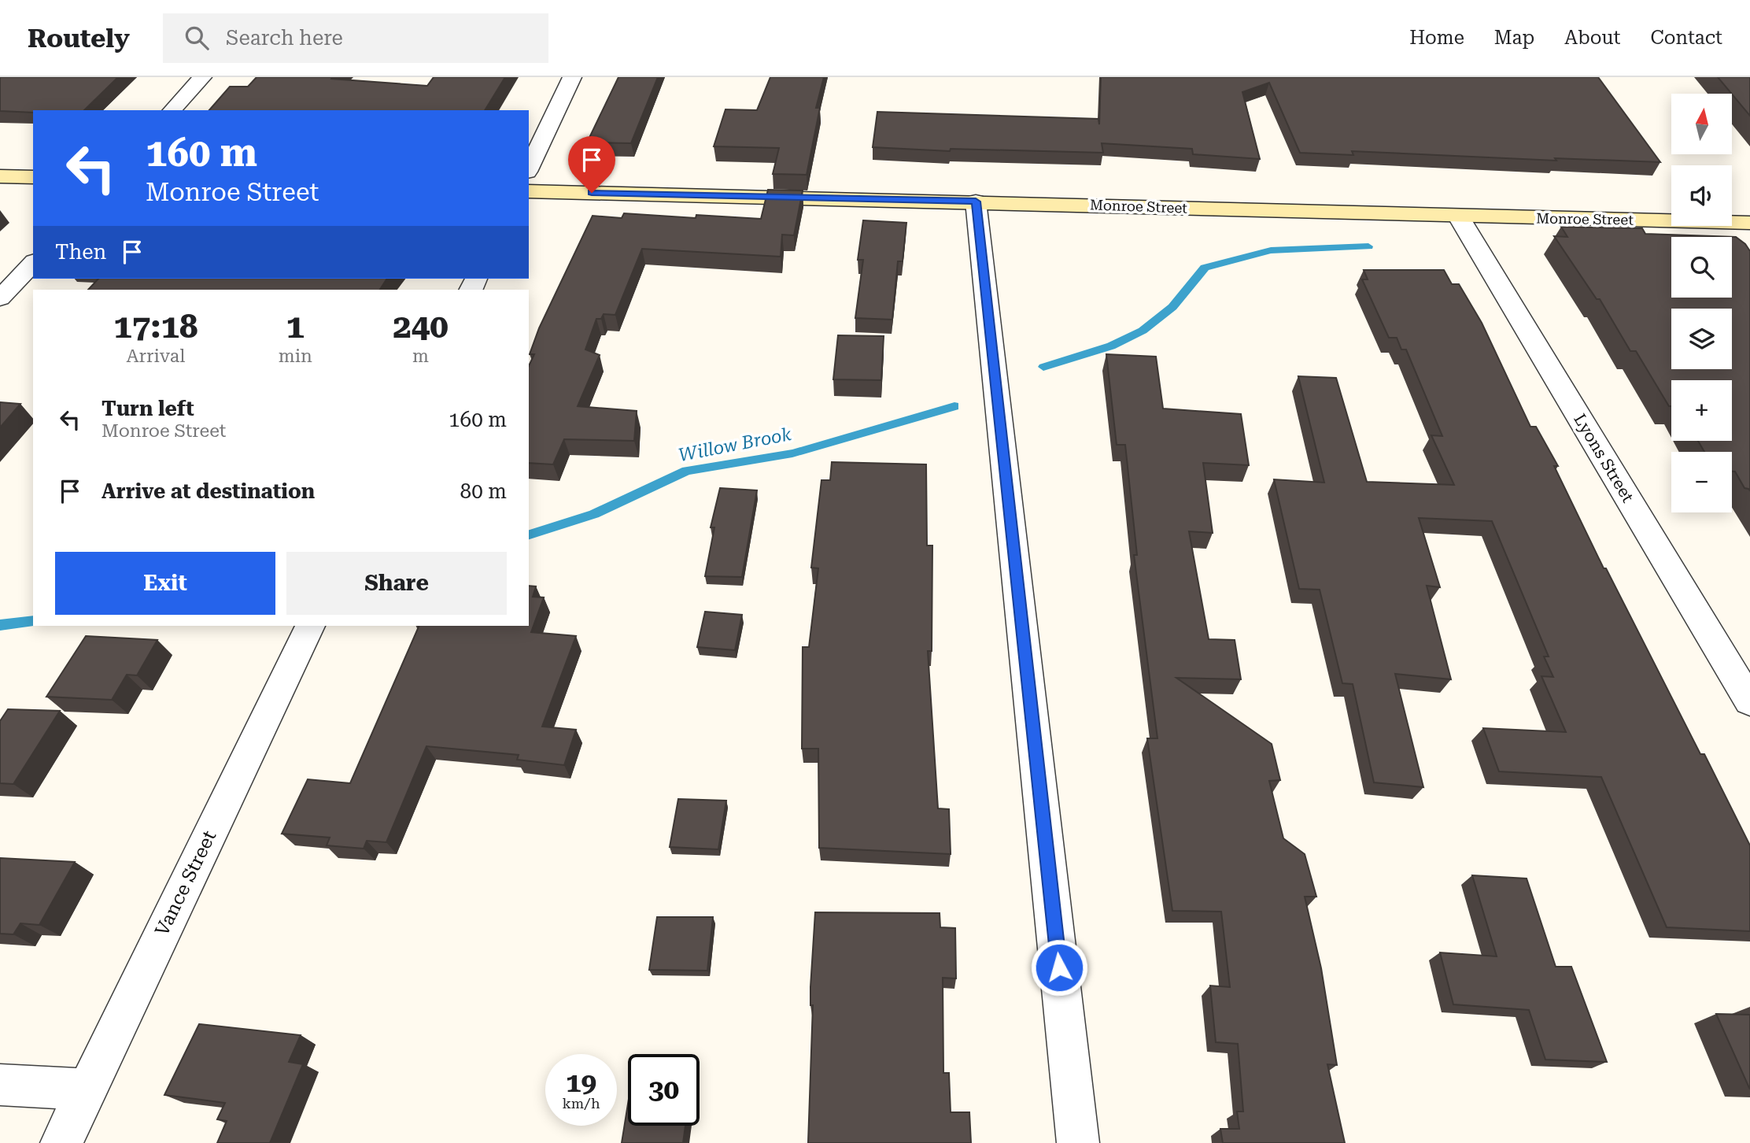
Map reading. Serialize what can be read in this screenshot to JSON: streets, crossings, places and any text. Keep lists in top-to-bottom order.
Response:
{
  "streets": {
    "street": ["Monroe Street", "Lyons Street", "Vance Street"]
  },
  "crossings": [
    ["Monroe Street", "Lyons Street"]
  ],
  "water": ["Willow Brook"],
  "north": "top",
  "page": {
    "header": "Routely",
    "search": "Search here",
    "nav": [
      "Home",
      "Map",
      "About",
      "Contact"
    ],
    "map_buttons": ["+", "−"],
    "turn": ["160 m", "Monroe Street"],
    "then": "Then",
    "eta": [
      "17:18",
      "Arrival",
      "1",
      "min",
      "240",
      "m"
    ],
    "list": [
      {
        "name": "Turn left",
        "note": "Monroe Street",
        "value": "160 m"
      },
      {
        "name": "Arrive at destination",
        "value": "80 m"
      }
    ],
    "buttons": ["Exit", "Share"],
    "speed": "19 km/h",
    "limit": "30"
  }
}
